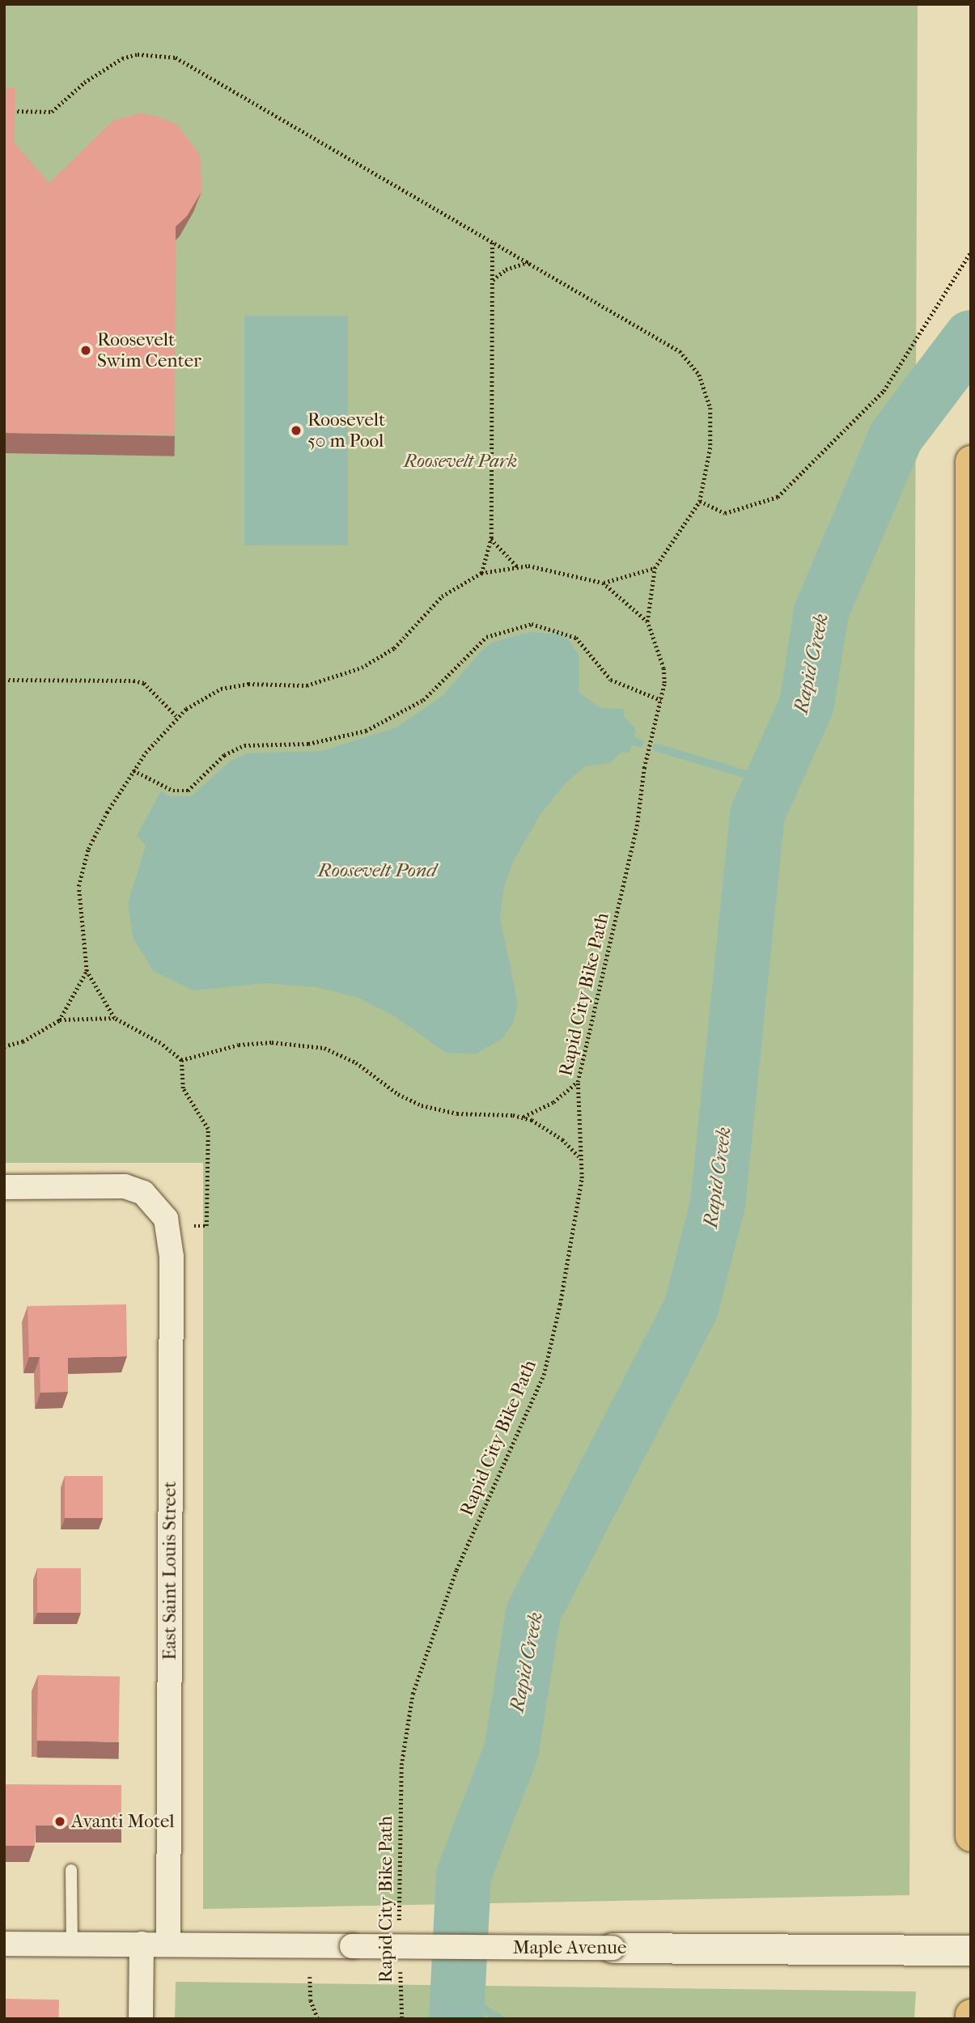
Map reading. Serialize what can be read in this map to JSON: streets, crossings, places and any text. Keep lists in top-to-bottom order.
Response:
{
  "streets": {
    "street": ["East Saint Louis Street", "Maple Avenue"],
    "path": ["Rapid City Bike Path"]
  },
  "crossings": [
    ["East Saint Louis Street", "Maple Avenue"]
  ],
  "water": ["Rapid Creek", "Roosevelt Pond"],
  "parks": ["Roosevelt Park"],
  "places": ["Roosevelt Swim Center", "Roosevelt 50 m Pool", "Avanti Motel"]
}
